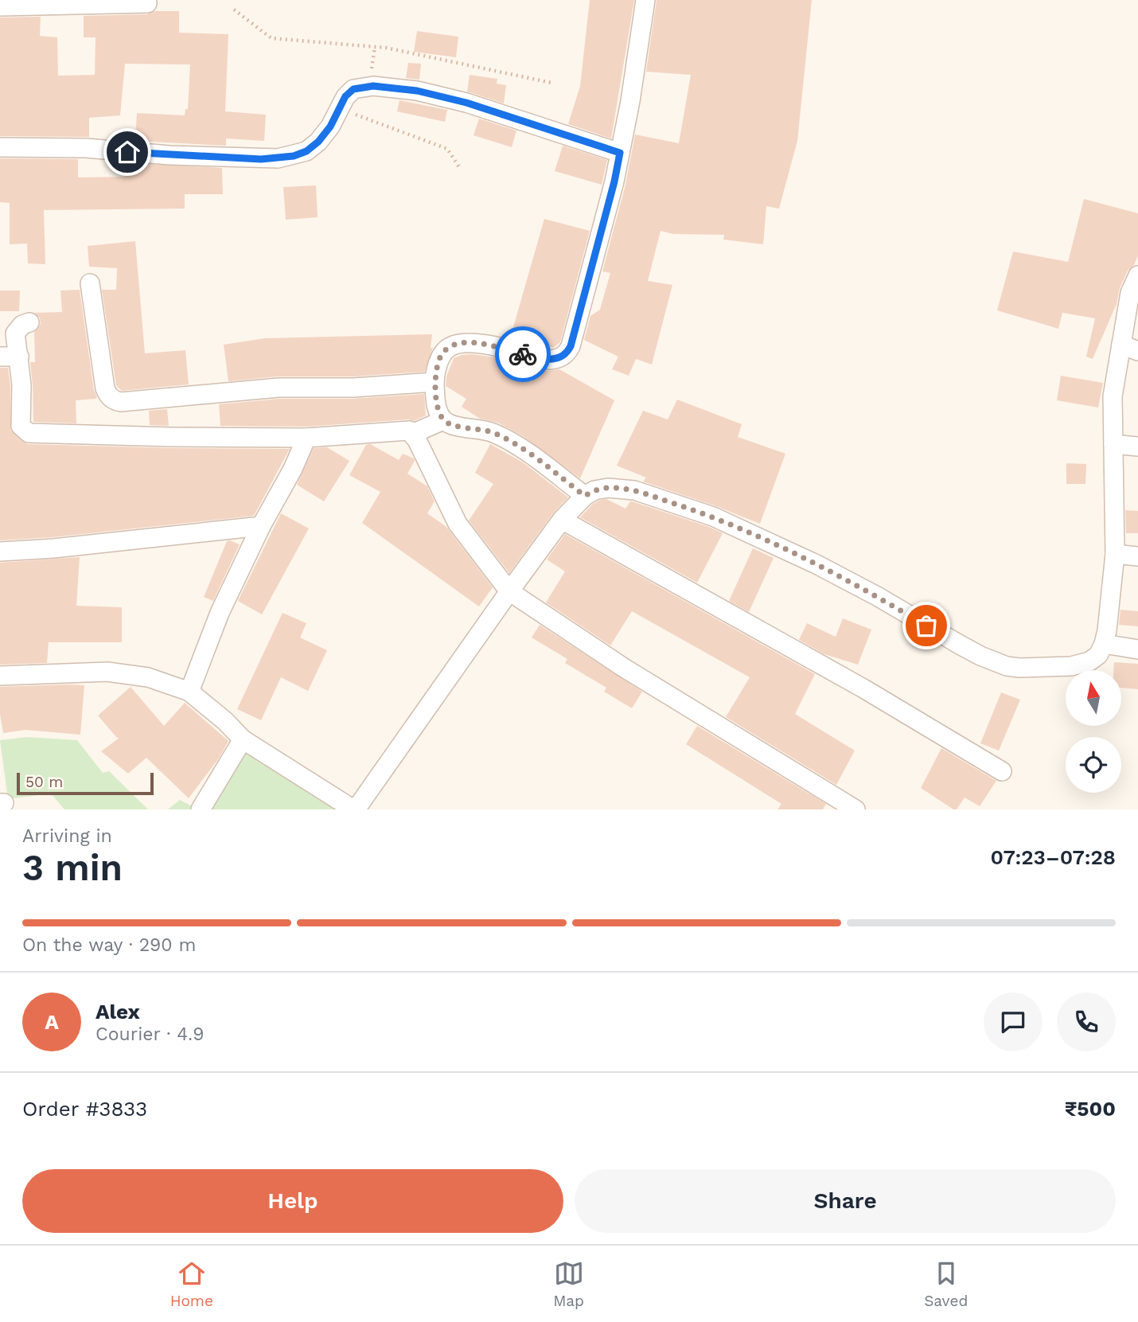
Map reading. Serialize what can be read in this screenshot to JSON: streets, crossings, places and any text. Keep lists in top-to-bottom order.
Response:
{
  "scale_bar": "50 m",
  "north": "top",
  "page": {
    "scale": "50 m",
    "heading": ["3 min", "Arriving in", "07:23–07:28"],
    "panel": [
      "Alex",
      "Courier · 4.9",
      "Order #3833",
      "₹500"
    ],
    "bar": "On the way · 290 m",
    "round": "A",
    "buttons": ["Help", "Share"],
    "tabs": ["Home", "Map", "Saved"]
  }
}
